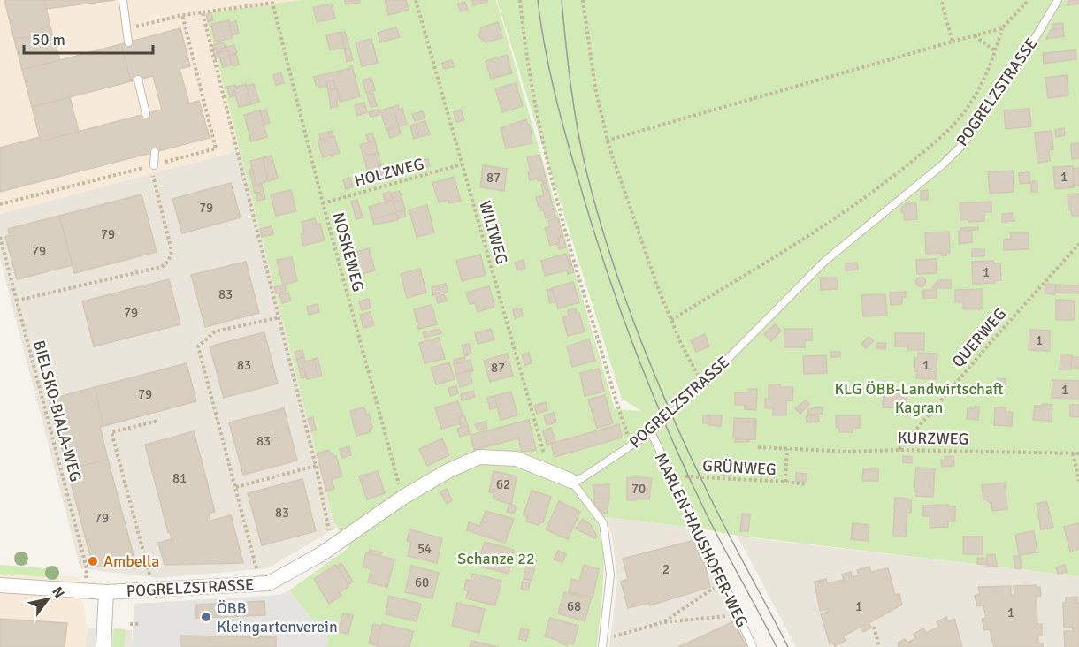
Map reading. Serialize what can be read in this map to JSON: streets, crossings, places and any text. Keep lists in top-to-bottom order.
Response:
{
  "streets": {
    "street": ["POGRELZSTRASSE"],
    "lane": ["MARLEN-HAUSHOFER-WEG"],
    "path": [
      "HOLZWEG",
      "WILTWEG",
      "NOSKEWEG",
      "QUERWEG",
      "BIELSKO-BIALA-WEG",
      "KURZWEG",
      "GRÜNWEG"
    ]
  },
  "crossings": [
    ["POGRELZSTRASSE", "WILTWEG"],
    ["POGRELZSTRASSE", "NOSKEWEG"],
    ["POGRELZSTRASSE", "BIELSKO-BIALA-WEG"],
    ["POGRELZSTRASSE", "MARLEN-HAUSHOFER-WEG"],
    ["HOLZWEG", "WILTWEG"],
    ["HOLZWEG", "NOSKEWEG"],
    ["QUERWEG", "KURZWEG"],
    ["GRÜNWEG", "MARLEN-HAUSHOFER-WEG"]
  ],
  "parks": ["KLG ÖBB-Landwirtschaft Kagran", "Schanze 22"],
  "places": ["Ambella", "ÖBB Kleingartenverein"],
  "house_numbers": [
    "1",
    "87",
    "79",
    "79",
    "79",
    "1",
    "83",
    "79",
    "1",
    "83",
    "1",
    "87",
    "1",
    "79",
    "83",
    "81",
    "62",
    "70",
    "83",
    "79",
    "54",
    "2",
    "60",
    "68",
    "1",
    "1"
  ],
  "scale_bar": "50 m",
  "north": "top right"
}
